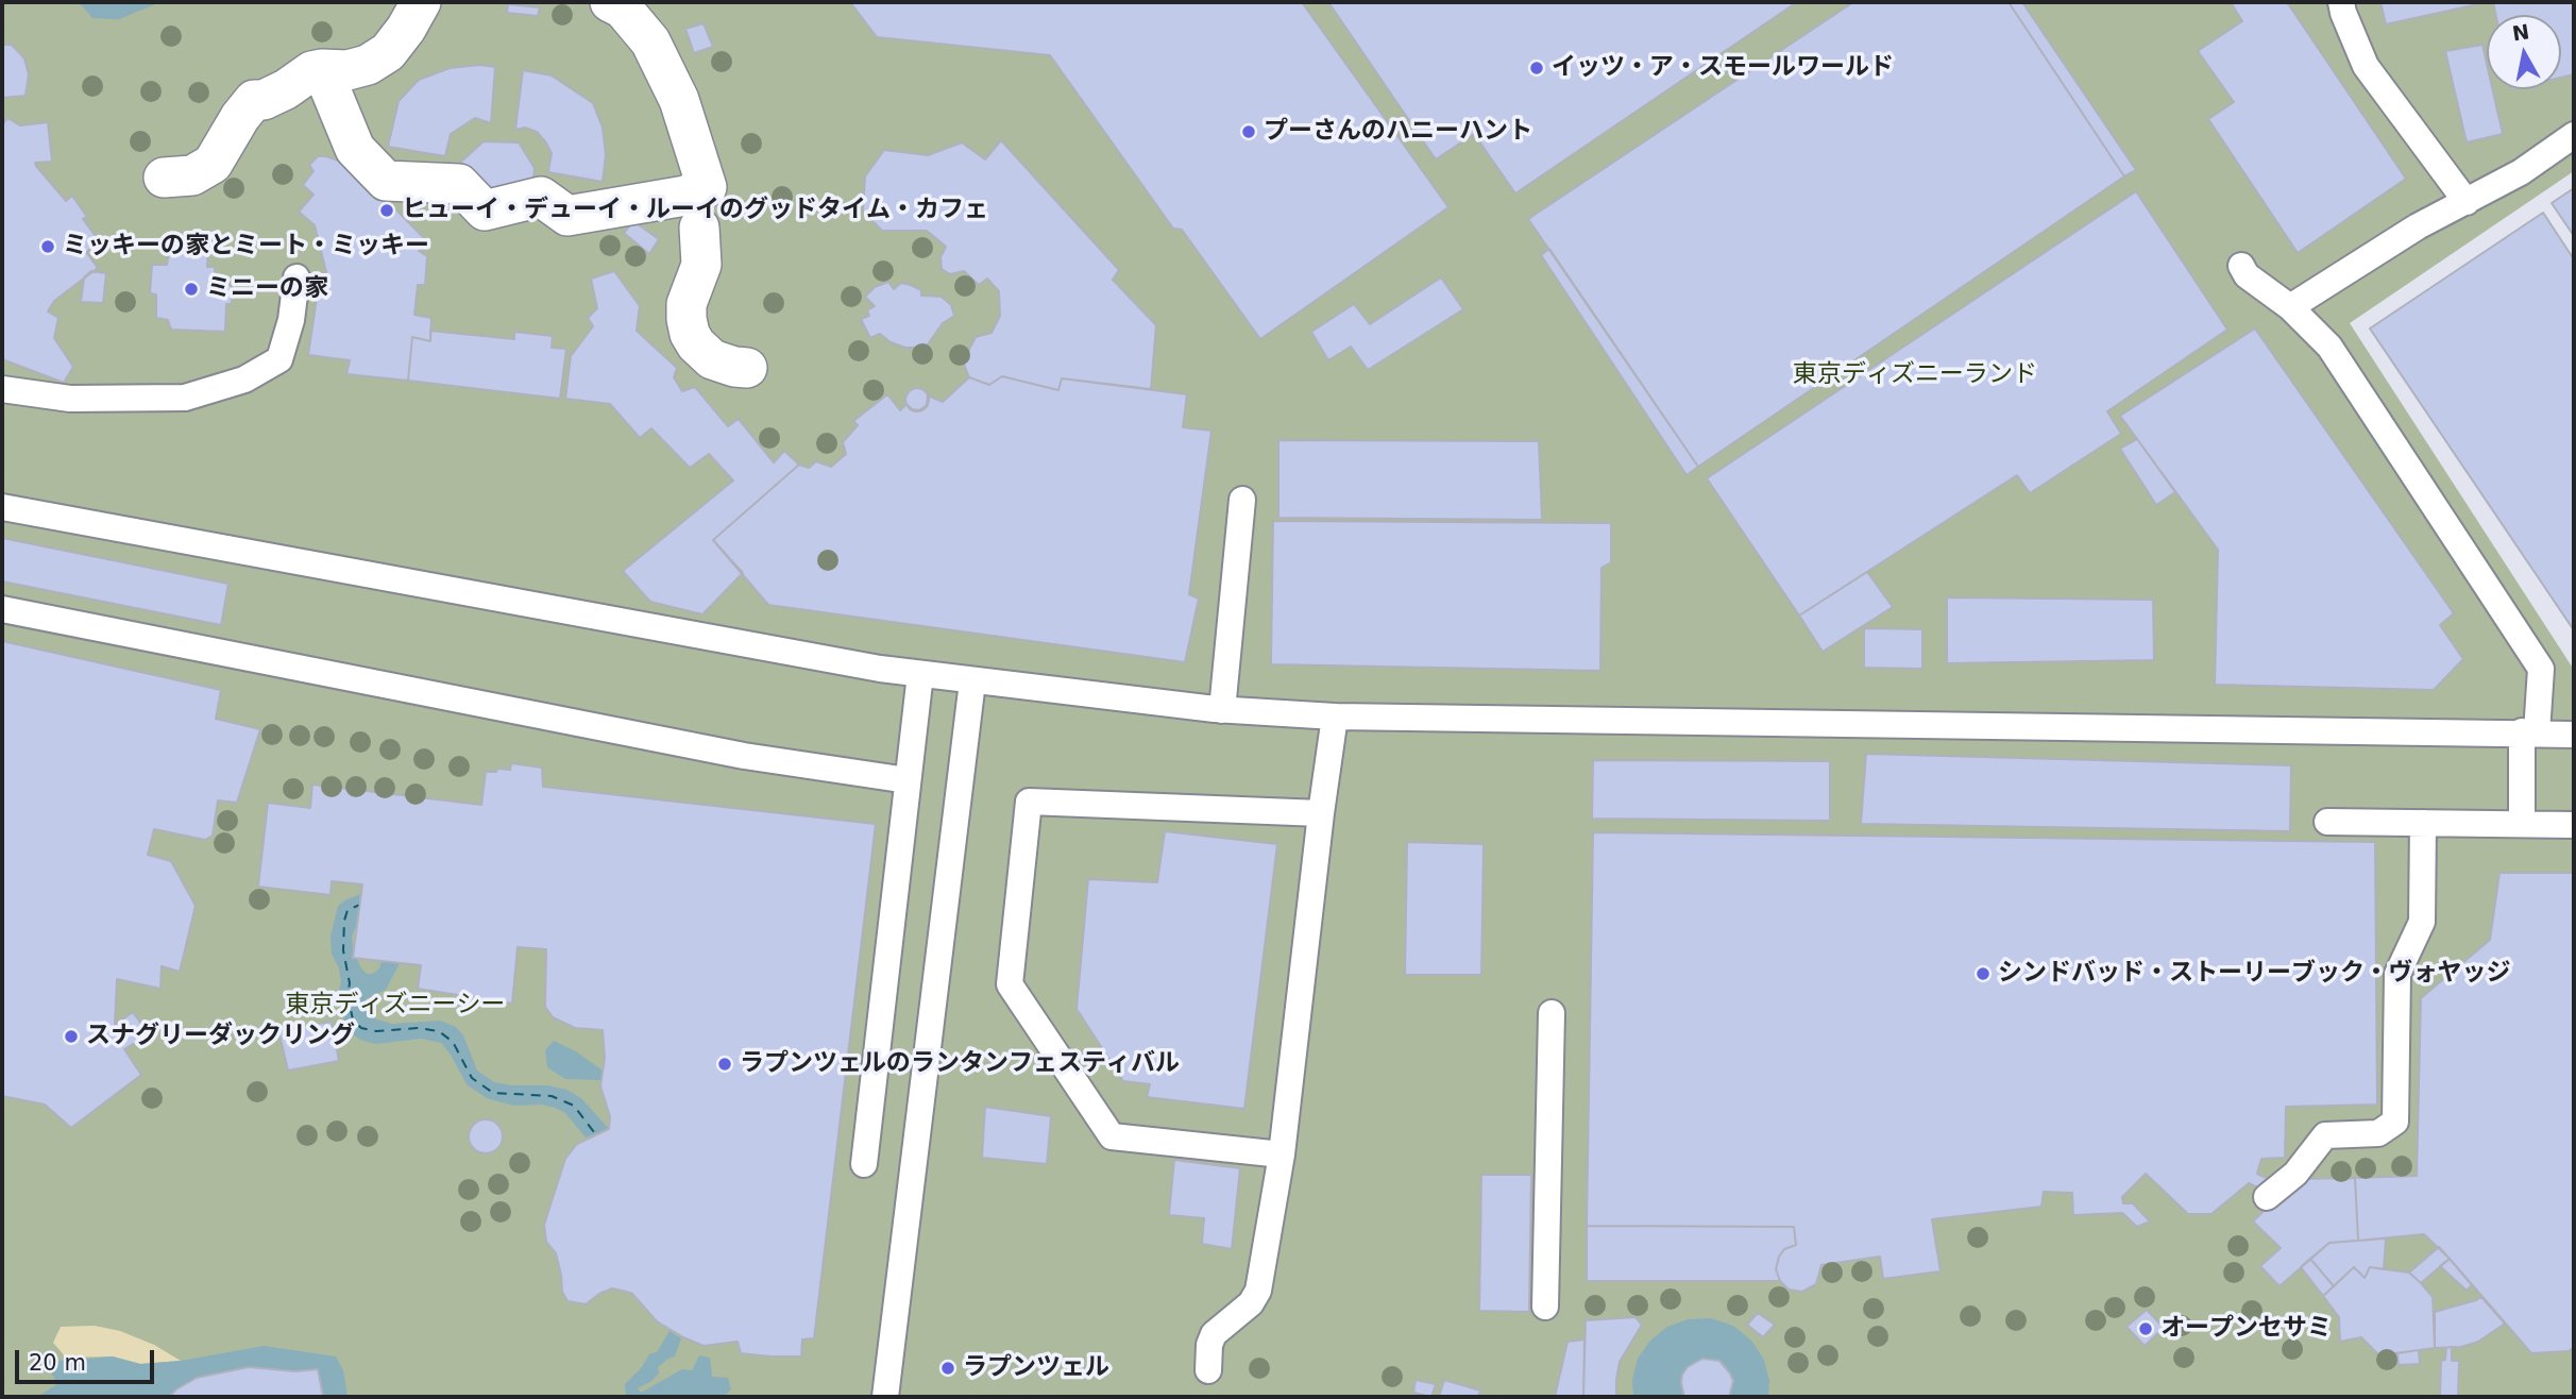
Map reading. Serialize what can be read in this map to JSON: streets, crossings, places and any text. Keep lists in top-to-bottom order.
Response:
{
  "parks": ["東京ディズニーランド", "東京ディズニーシー"],
  "places": [
    "イッツ・ア・スモールワールド",
    "プーさんのハニーハント",
    "ヒューイ・デューイ・ルーイのグッドタイム・カフェ",
    "ミッキーの家とミート・ミッキー",
    "ミニーの家",
    "シンドバッド・ストーリーブック・ヴォヤッジ",
    "スナグリーダックリング",
    "ラプンツェルのランタンフェスティバル",
    "オープンセサミ",
    "ラプンツェル"
  ],
  "scale_bar": "20 m",
  "north": "top"
}
